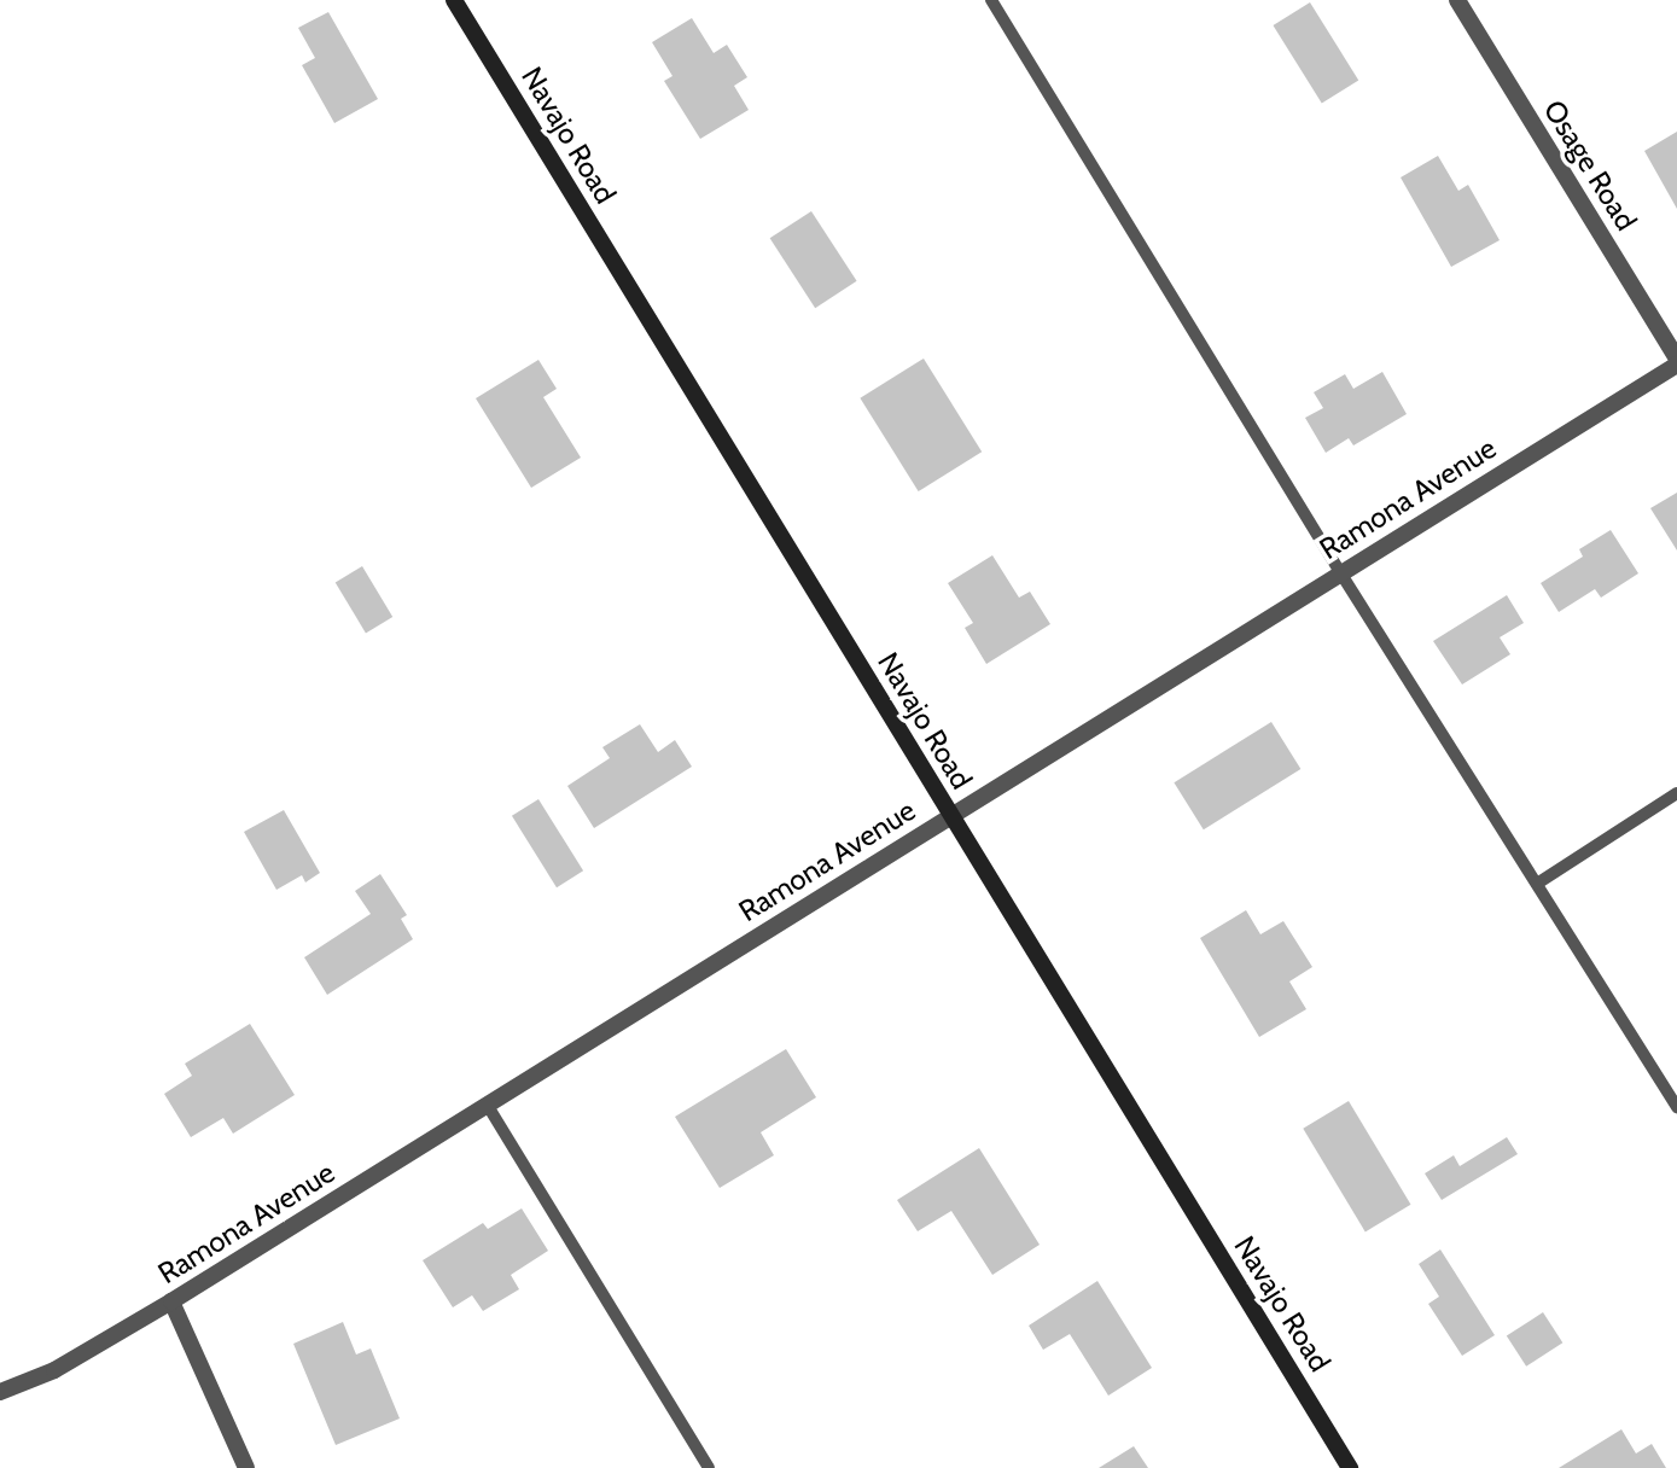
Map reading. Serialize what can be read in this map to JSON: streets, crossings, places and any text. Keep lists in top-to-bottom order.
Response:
{
  "streets": {
    "main road": ["Navajo Road"],
    "street": ["Osage Road", "Ramona Avenue"]
  },
  "crossings": [
    ["Navajo Road", "Ramona Avenue"],
    ["Osage Road", "Ramona Avenue"]
  ]
}
